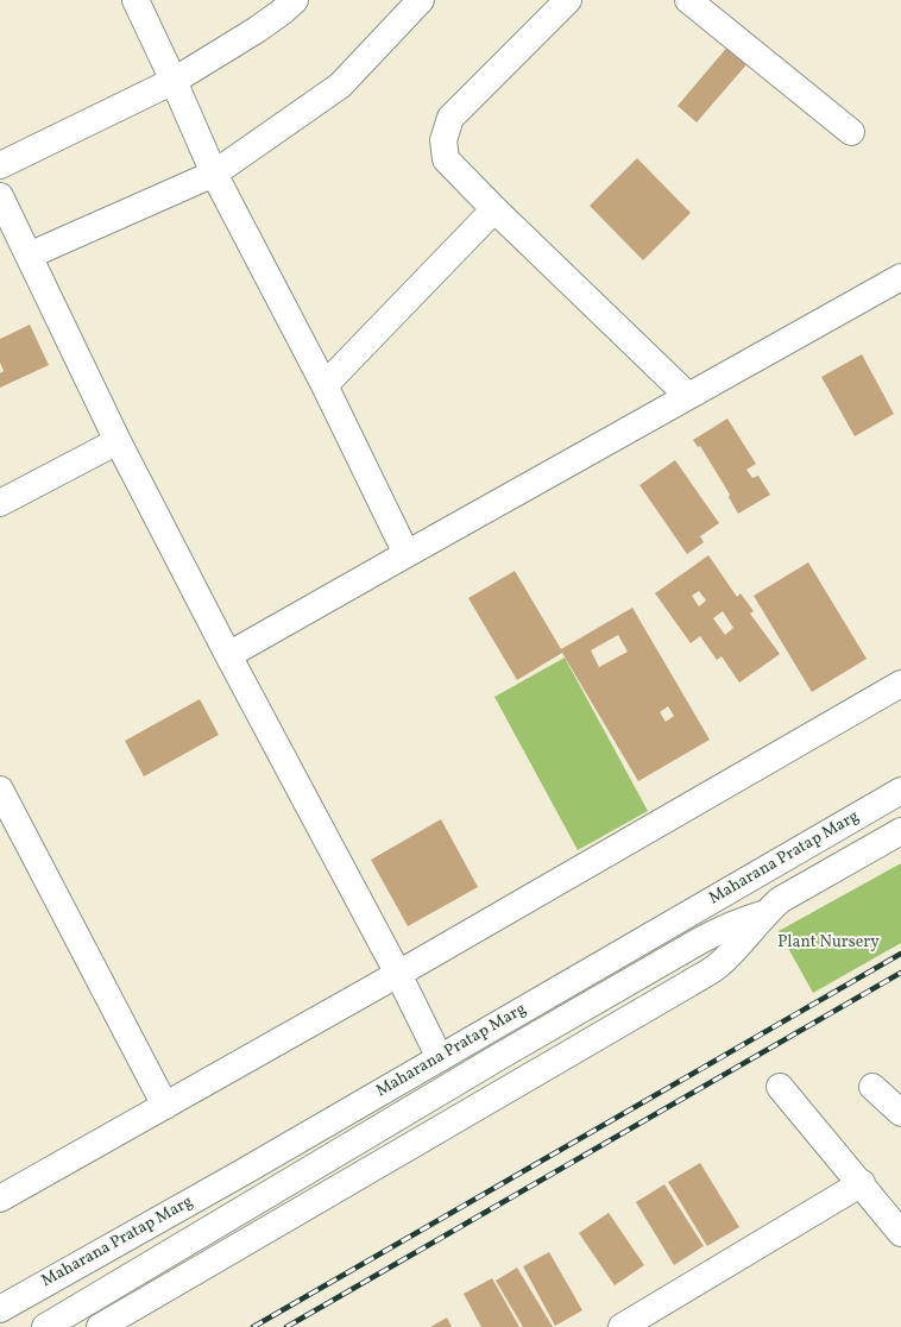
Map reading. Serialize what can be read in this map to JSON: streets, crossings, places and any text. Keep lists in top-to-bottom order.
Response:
{
  "streets": {
    "street": ["Maharana Pratap Marg"]
  },
  "parks": ["Plant Nursery"]
}
